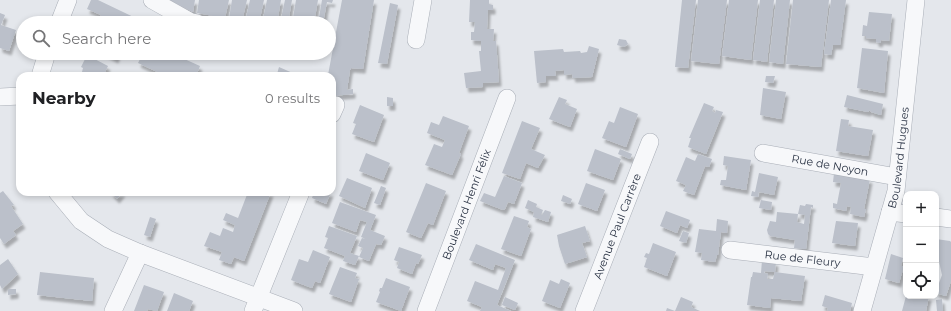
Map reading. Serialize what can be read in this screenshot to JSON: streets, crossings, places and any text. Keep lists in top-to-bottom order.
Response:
{
  "streets": {
    "street": [
      "Boulevard Hugues",
      "Rue de Noyon",
      "Boulevard Henri Félix",
      "Avenue Paul Carrère",
      "Rue de Fleury"
    ]
  },
  "crossings": [
    ["Boulevard Hugues", "Rue de Noyon"],
    ["Boulevard Hugues", "Rue de Fleury"]
  ],
  "page": {
    "search": "Search here",
    "heading": ["Nearby", "0 results"],
    "map_buttons": ["+", "−"]
  }
}
